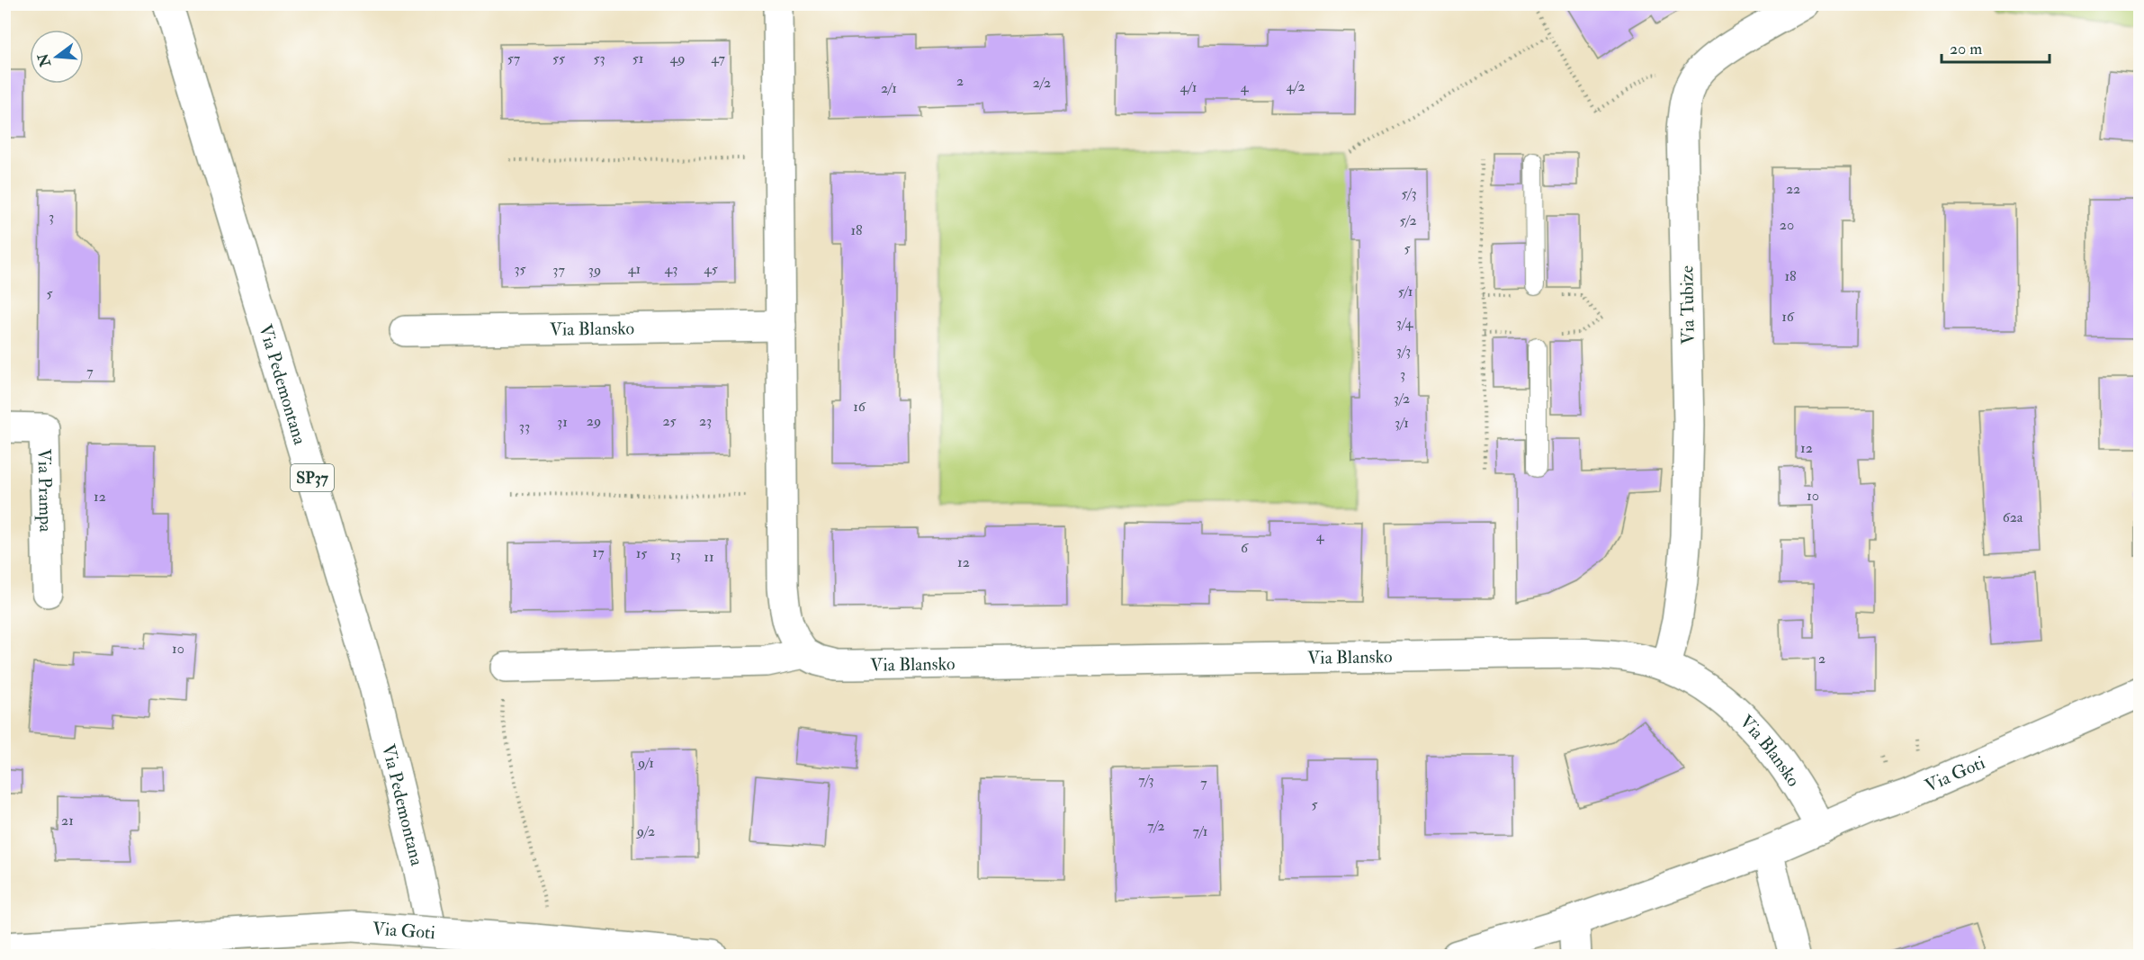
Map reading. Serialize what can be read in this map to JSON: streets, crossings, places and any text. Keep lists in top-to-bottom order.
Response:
{
  "streets": {
    "street": [
      "Via Tubize",
      "Via Blansko",
      "Via Pedemontana",
      "SP37",
      "Via Prampa",
      "Via Goti"
    ]
  },
  "crossings": [
    ["Via Tubize", "Via Blansko"],
    ["Via Blansko", "Via Goti"]
  ],
  "house_numbers": [
    "57",
    "55",
    "53",
    "51",
    "49",
    "47",
    "2",
    "2/2",
    "4/2",
    "4/1",
    "4",
    "2/1",
    "22",
    "5/3",
    "3",
    "5/2",
    "20",
    "18",
    "5",
    "35",
    "41",
    "43",
    "45",
    "37",
    "39",
    "18",
    "5/1",
    "5",
    "16",
    "3/4",
    "3/3",
    "7",
    "3",
    "3/2",
    "16",
    "29",
    "25",
    "23",
    "31",
    "3/1",
    "33",
    "12",
    "10",
    "12",
    "62a",
    "4",
    "6",
    "17",
    "15",
    "13",
    "11",
    "12",
    "10",
    "2",
    "9/1",
    "7/3",
    "7",
    "5",
    "21",
    "7/2",
    "9/2",
    "7/1"
  ],
  "scale_bar": "20 m",
  "north": "left"
}
